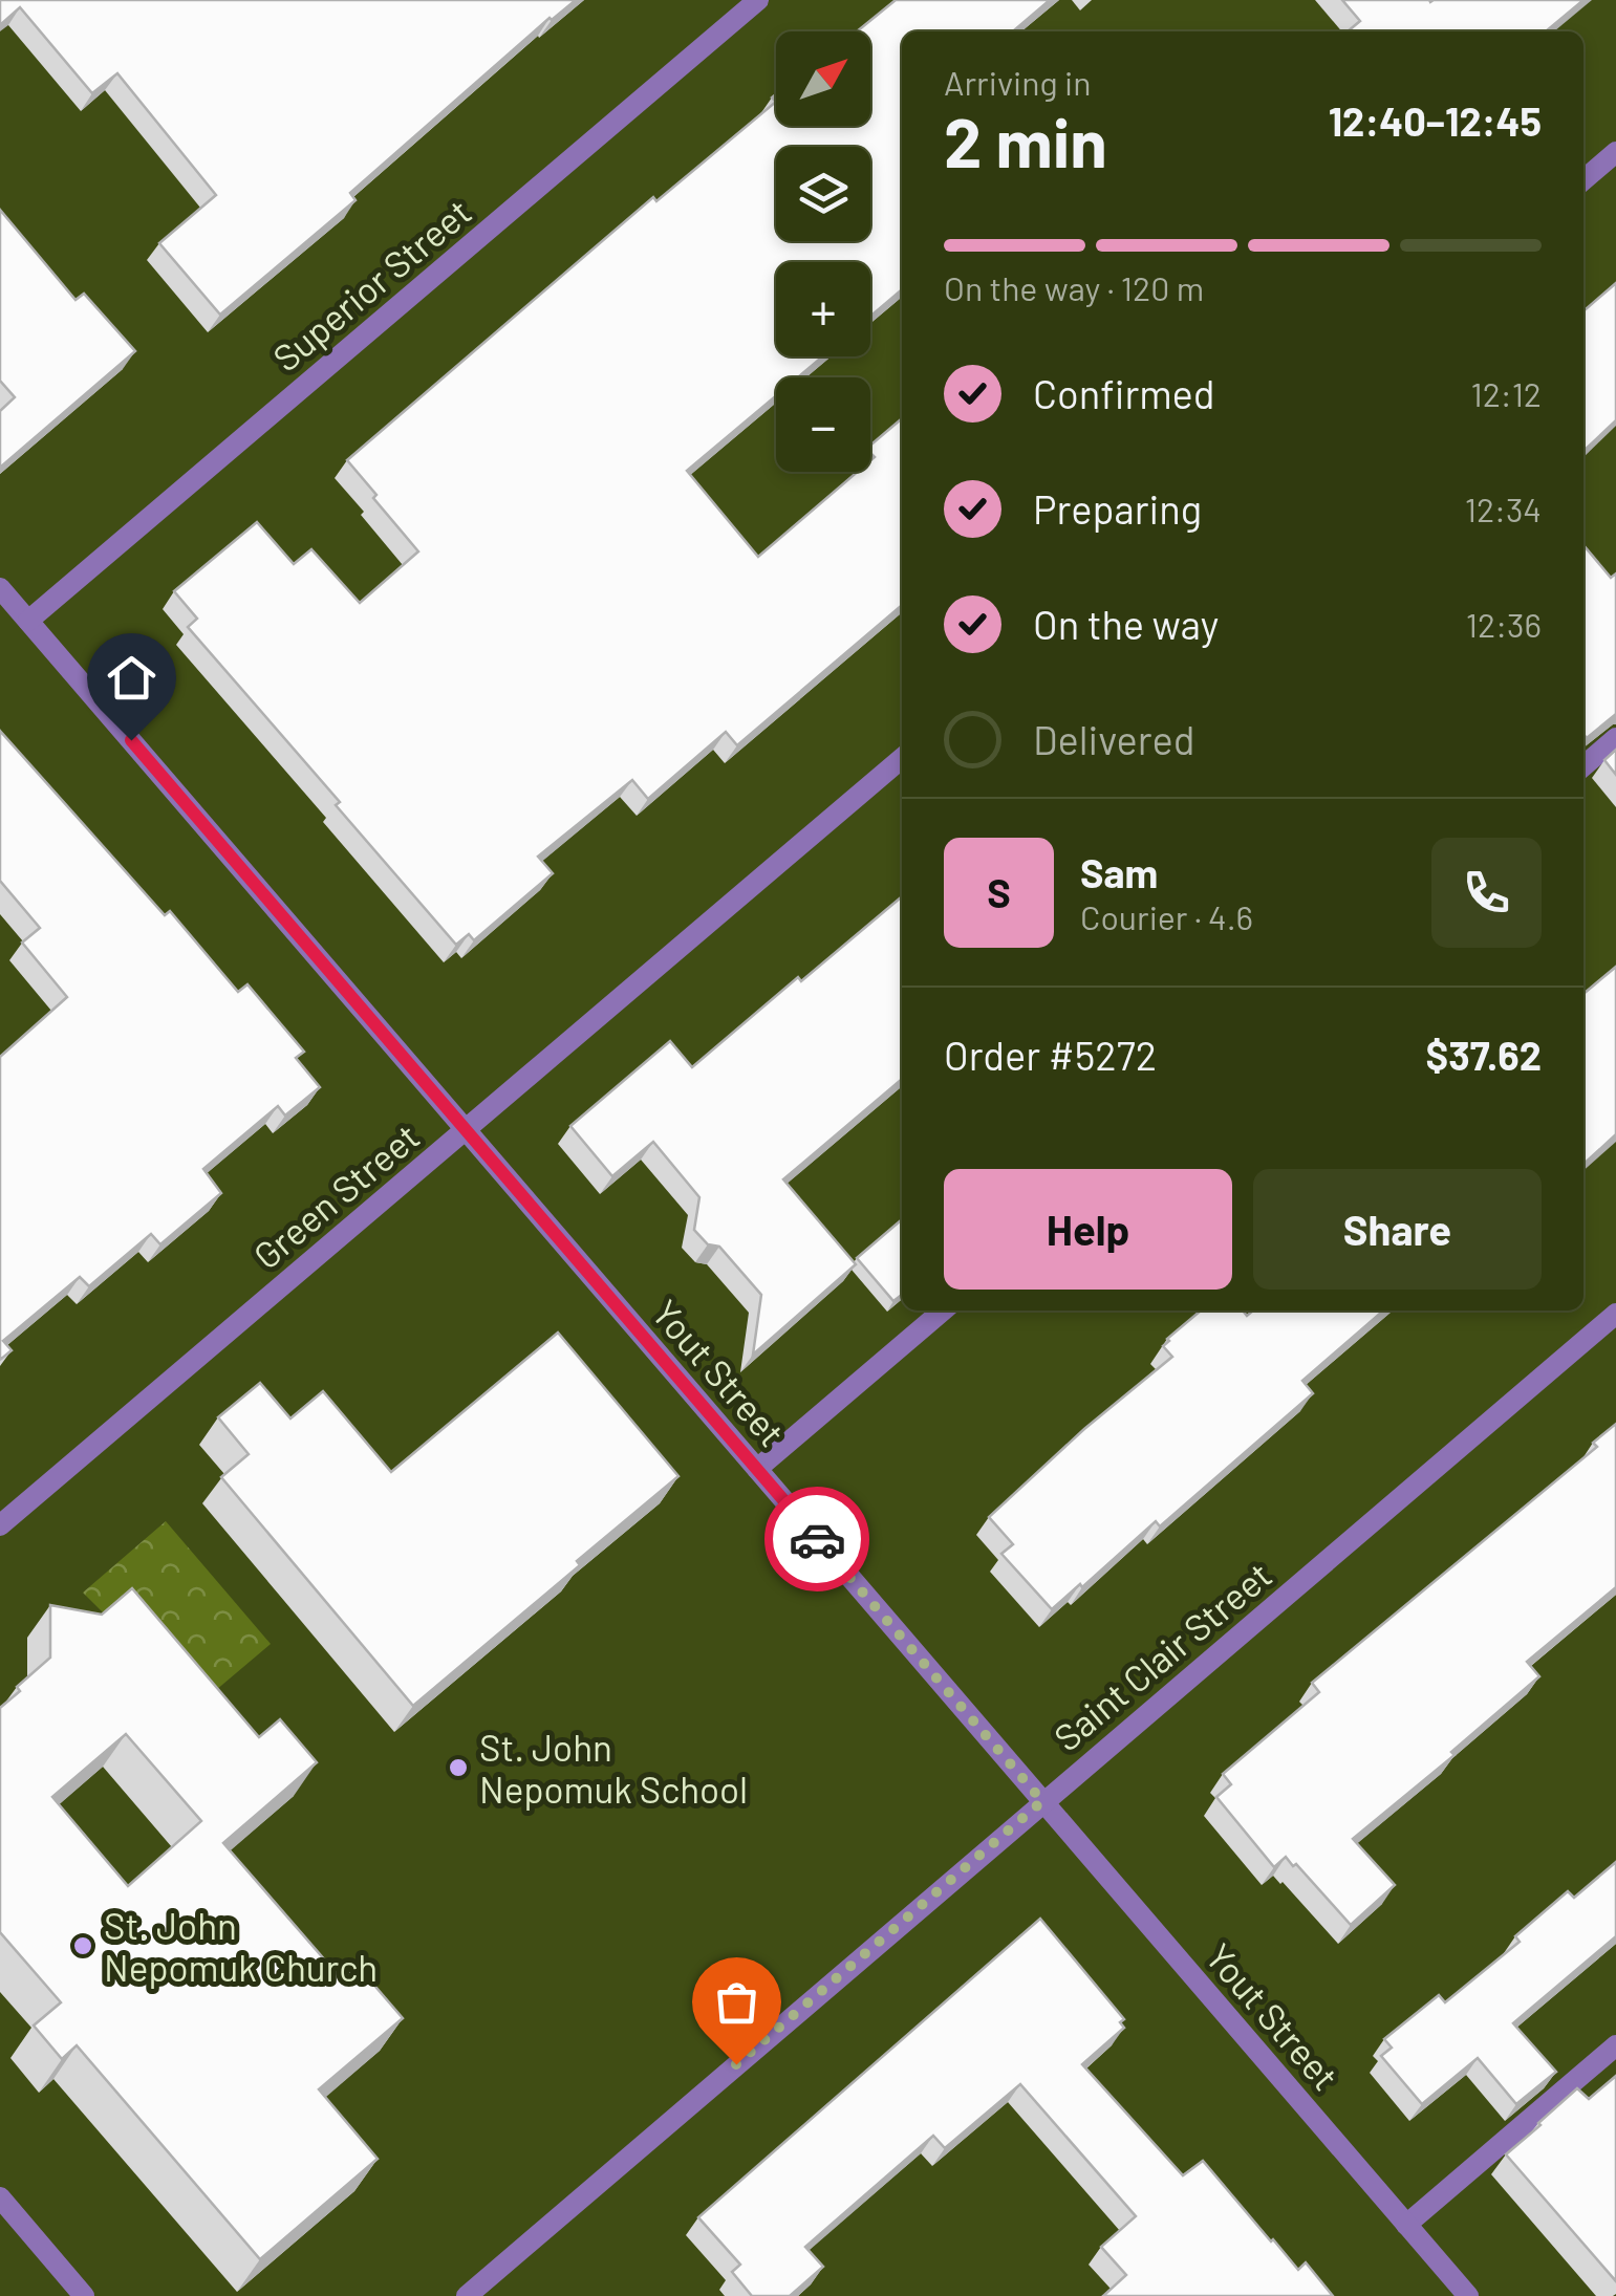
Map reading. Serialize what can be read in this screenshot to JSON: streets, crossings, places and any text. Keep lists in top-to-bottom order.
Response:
{
  "streets": {
    "street": [
      "Superior Street",
      "Green Street",
      "Yout Street",
      "Saint Clair Street"
    ]
  },
  "crossings": [
    ["Superior Street", "Yout Street"],
    ["Green Street", "Yout Street"],
    ["Yout Street", "Saint Clair Street"]
  ],
  "places": ["St. John Nepomuk School", "St. John Nepomuk Church"],
  "north": "top right",
  "page": {
    "map_buttons": ["+", "−"],
    "heading": ["2 min", "Arriving in", "12:40–12:45"],
    "panel": [
      "Sam",
      "Courier · 4.6",
      "Order #5272",
      "$37.62"
    ],
    "bar": "On the way · 120 m",
    "list": [
      ["Confirmed", "12:12"],
      ["Preparing", "12:34"],
      ["On the way", "12:36"],
      "Delivered"
    ],
    "round": "S",
    "buttons": ["Help", "Share"]
  }
}
